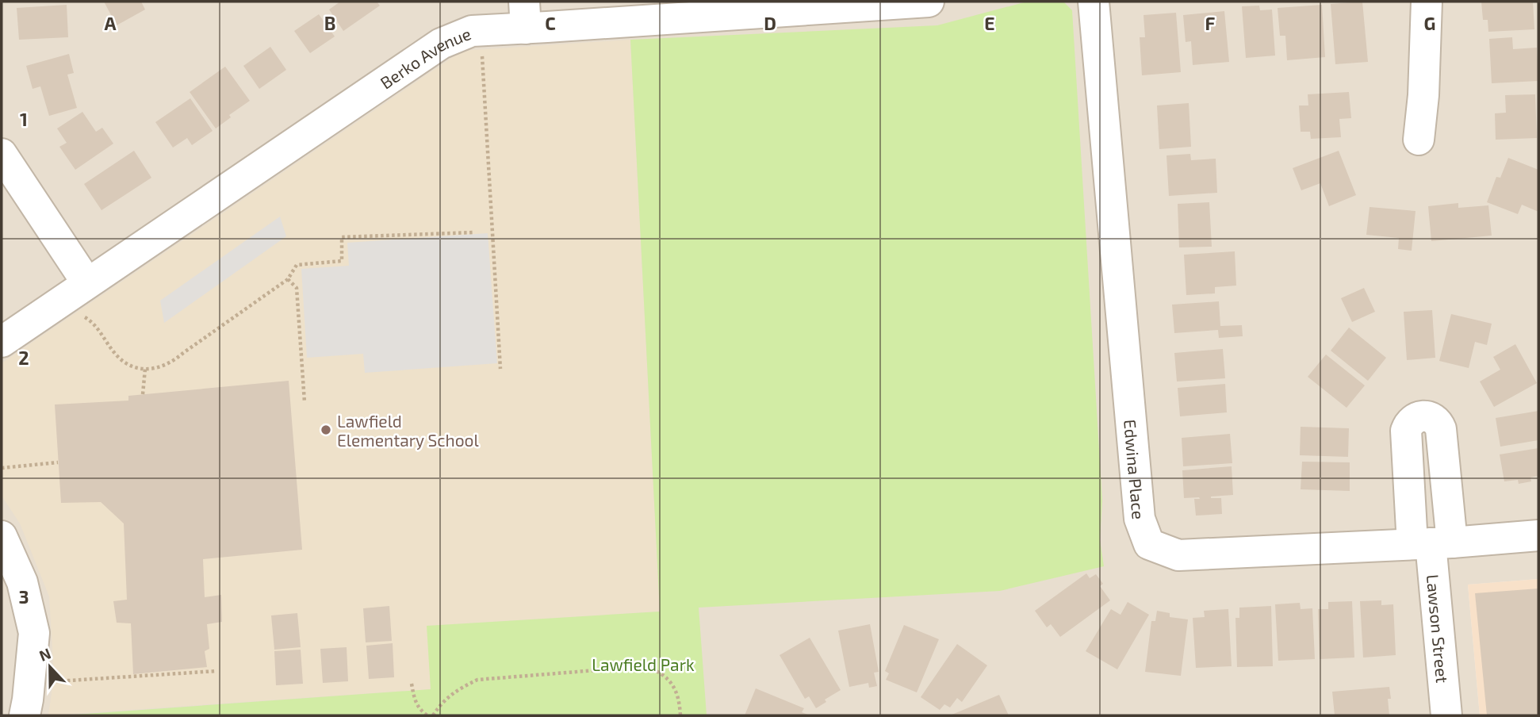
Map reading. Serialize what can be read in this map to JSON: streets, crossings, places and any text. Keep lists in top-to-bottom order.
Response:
{
  "streets": {
    "street": ["Berko Avenue", "Edwina Place", "Lawson Street"]
  },
  "crossings": [
    ["Edwina Place", "Lawson Street"]
  ],
  "parks": ["Lawfield Park"],
  "places": ["Lawfield Elementary School"],
  "north": "top",
  "grid": {
    "columns": [
      "A",
      "B",
      "C",
      "D",
      "E",
      "F",
      "G"
    ],
    "rows": ["1", "2", "3"]
  }
}
